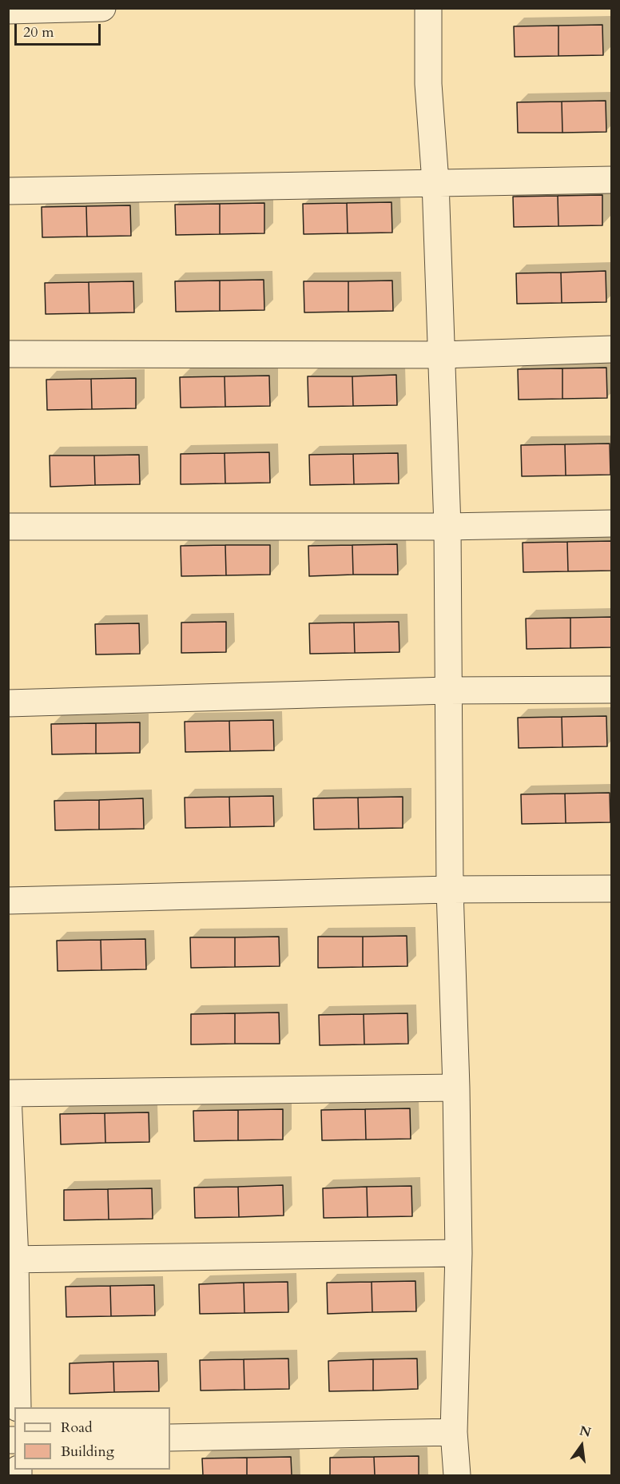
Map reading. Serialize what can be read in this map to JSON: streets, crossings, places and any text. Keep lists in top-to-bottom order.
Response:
{
  "legend": ["Road", "Building"],
  "scale_bar": "20 m",
  "north": "top"
}
